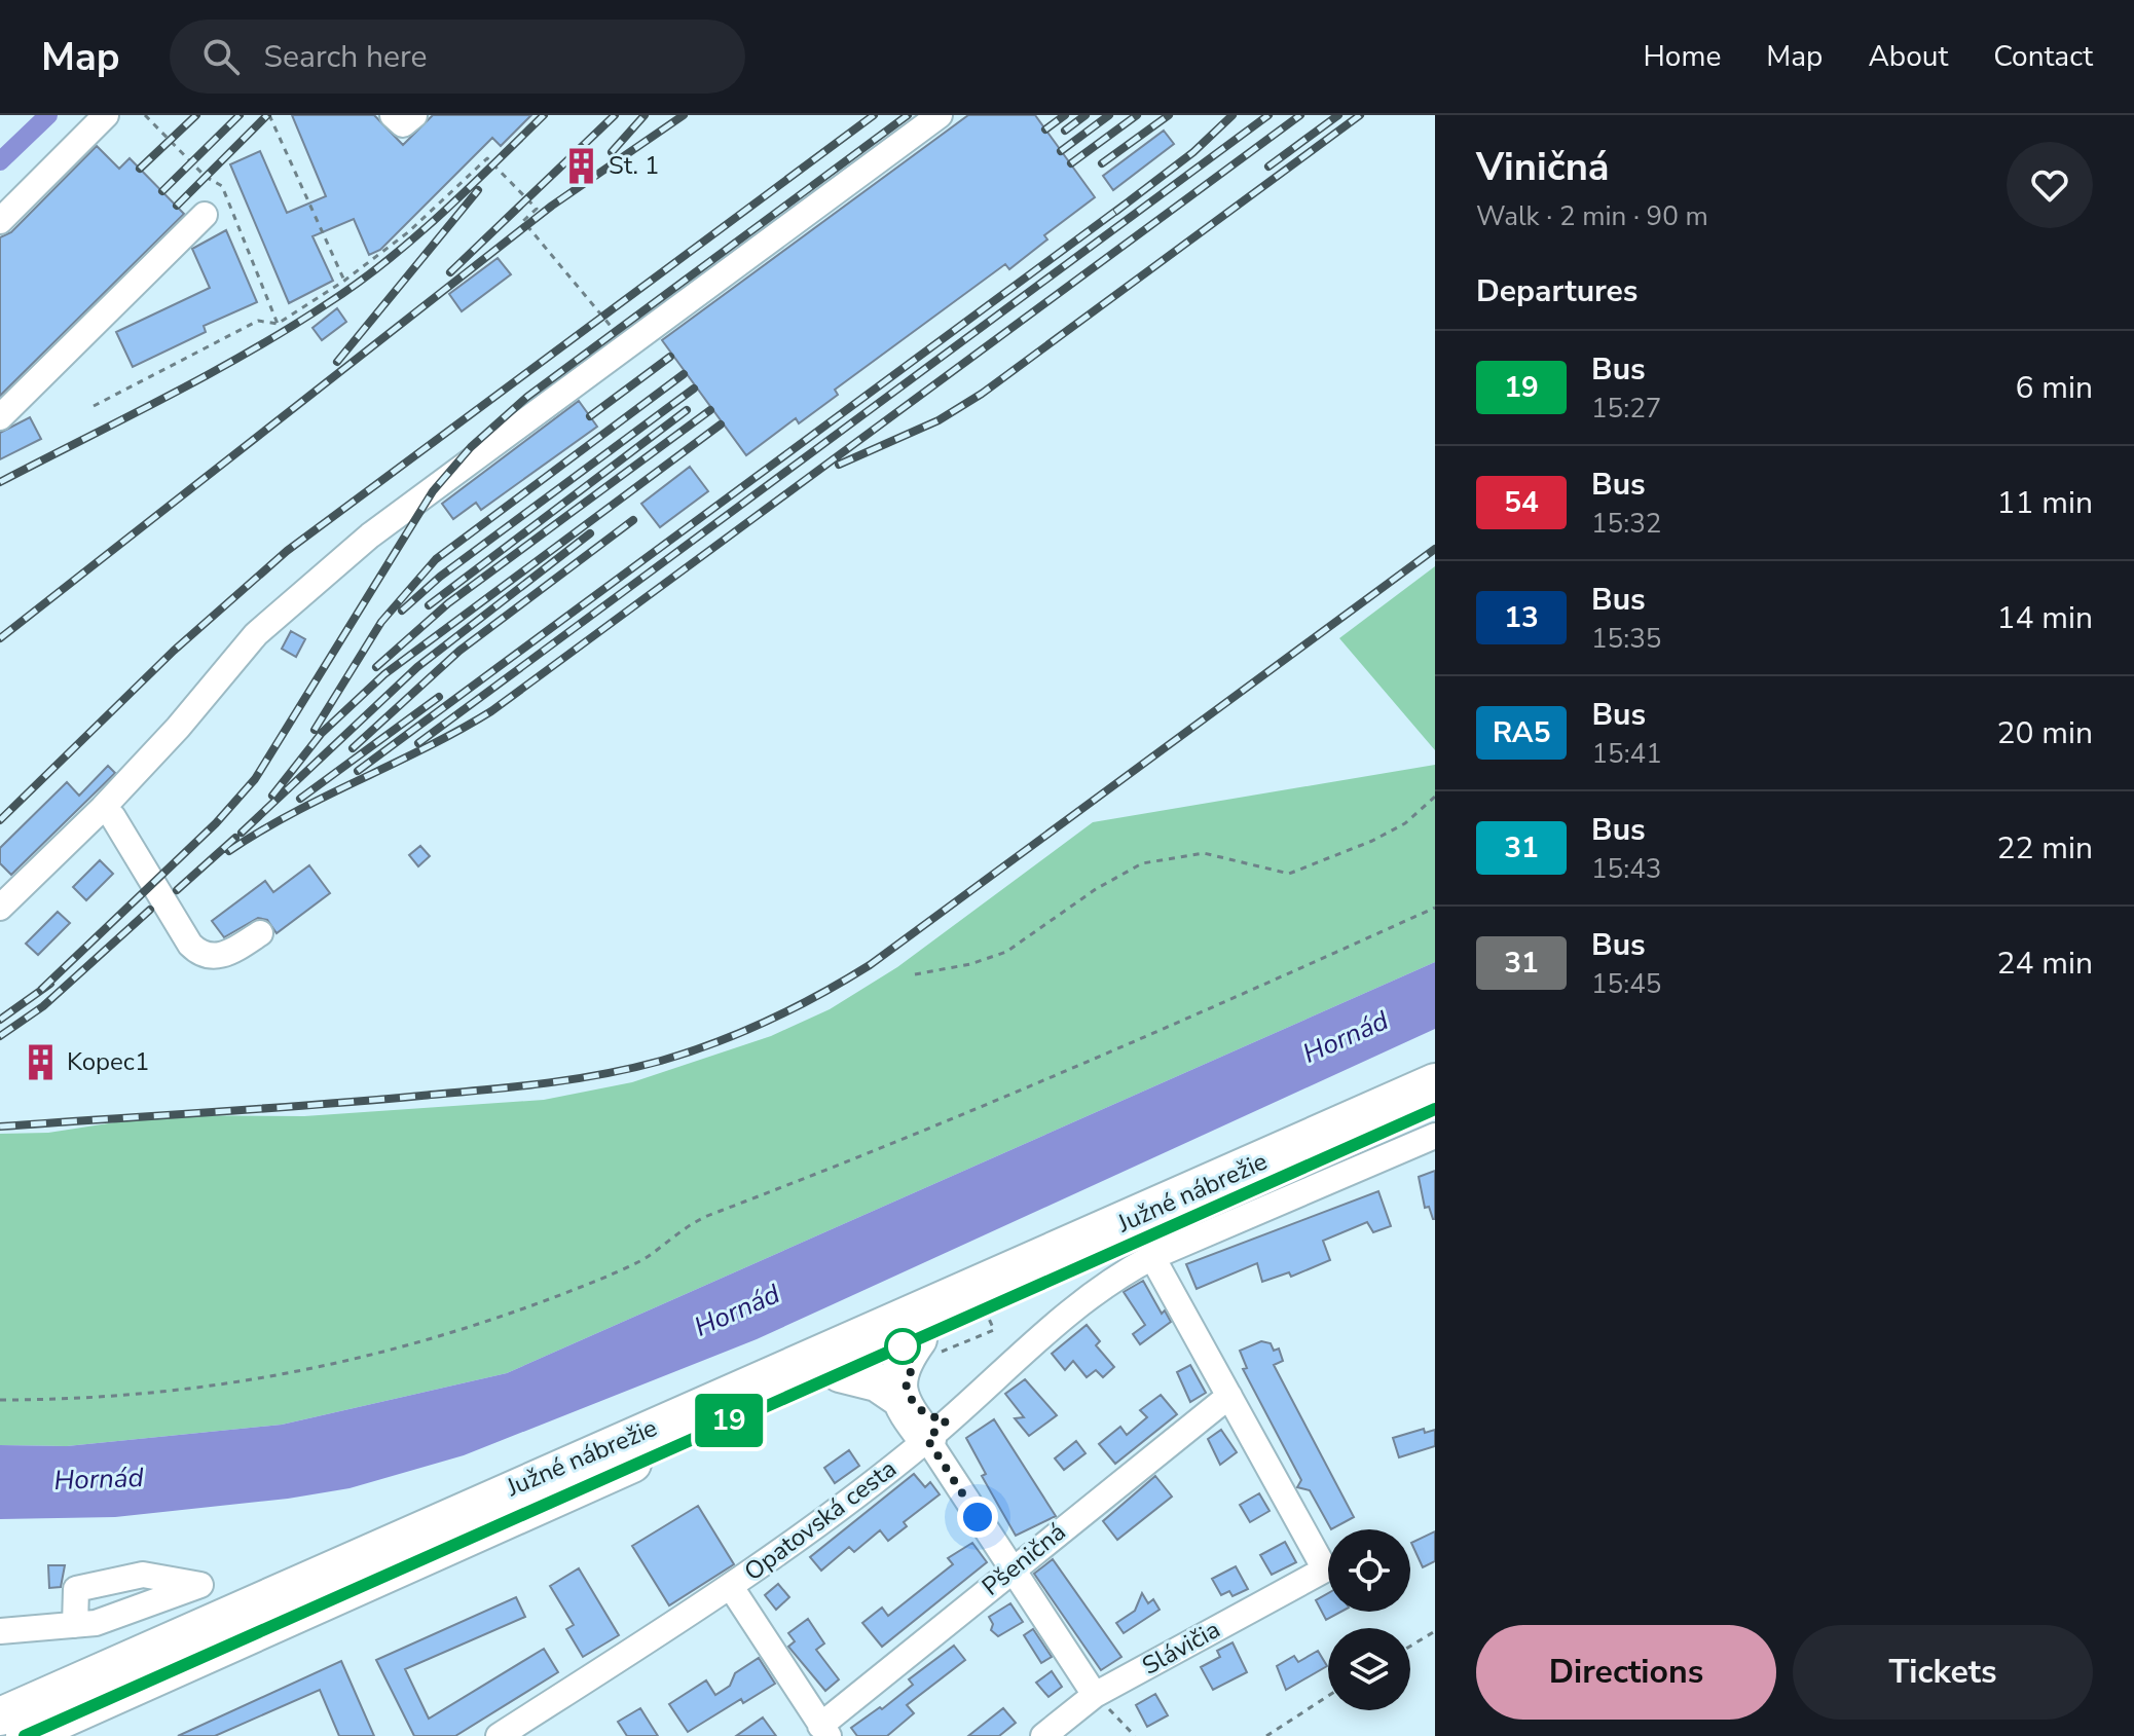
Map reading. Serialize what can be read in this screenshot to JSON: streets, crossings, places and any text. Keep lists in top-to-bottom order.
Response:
{
  "streets": {
    "highway": ["Južné nábrežie"],
    "street": ["Opatovská cesta", "Pšeničná", "Slávičia"]
  },
  "crossings": [
    ["Pšeničná", "Slávičia"]
  ],
  "water": ["Hornád"],
  "places": {
    "building": ["St. 1", "Kopec1"]
  },
  "lines": ["bus line 19"],
  "page": {
    "header": "Map",
    "search": "Search here",
    "nav": [
      "Home",
      "Map",
      "About",
      "Contact"
    ],
    "on_map": "19",
    "heading": [
      ["Viničná", "Walk · 2 min · 90 m"],
      "Departures"
    ],
    "list": [
      {
        "mark": "19",
        "name": "Bus",
        "note": "15:27",
        "value": "6 min"
      },
      {
        "mark": "54",
        "name": "Bus",
        "note": "15:32",
        "value": "11 min"
      },
      {
        "mark": "13",
        "name": "Bus",
        "note": "15:35",
        "value": "14 min"
      },
      {
        "mark": "RA5",
        "name": "Bus",
        "note": "15:41",
        "value": "20 min"
      },
      {
        "mark": "31",
        "name": "Bus",
        "note": "15:43",
        "value": "22 min"
      },
      {
        "mark": "31",
        "name": "Bus",
        "note": "15:45",
        "value": "24 min"
      }
    ],
    "buttons": ["Directions", "Tickets"]
  }
}
